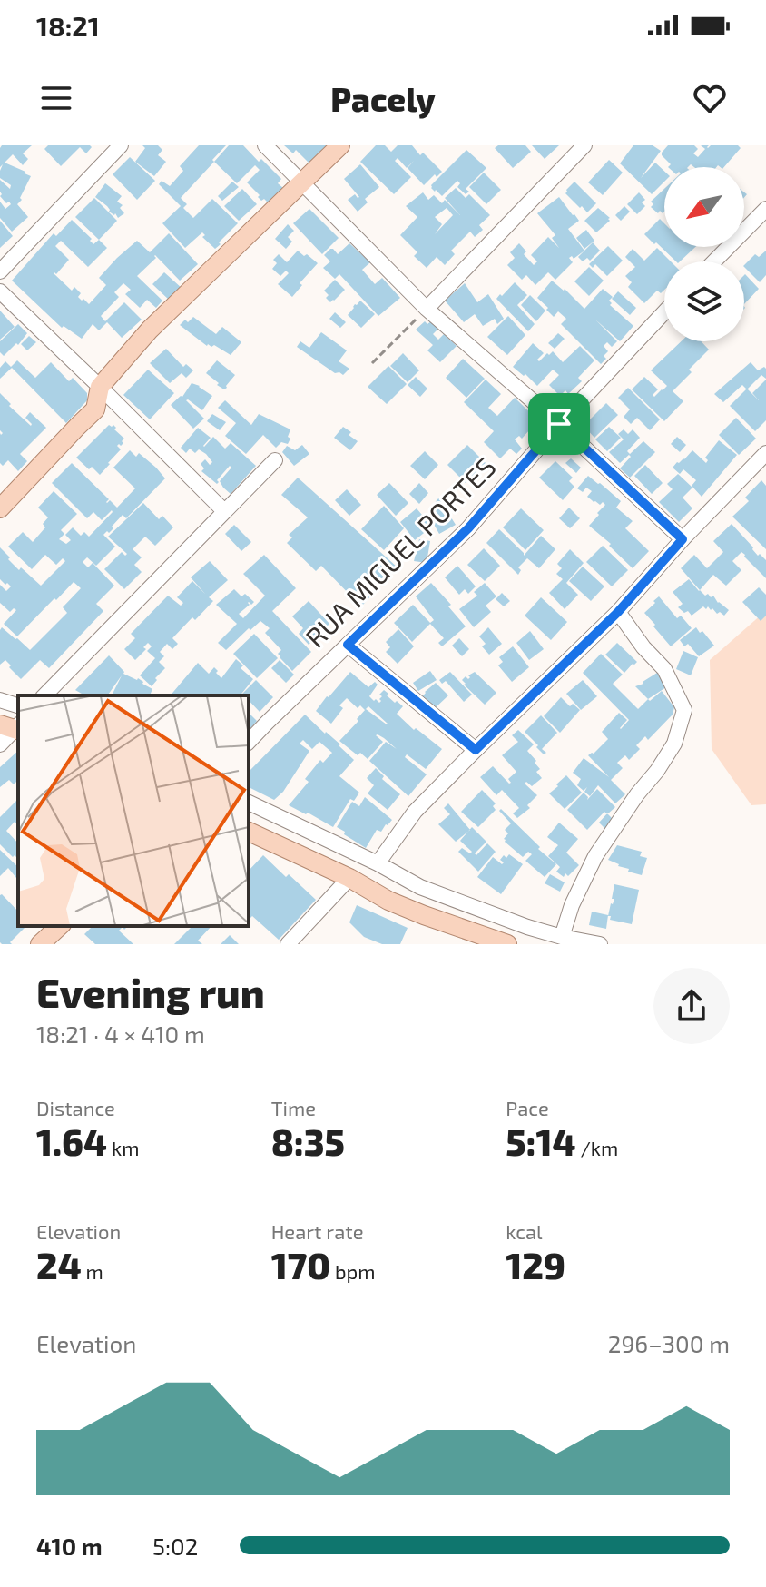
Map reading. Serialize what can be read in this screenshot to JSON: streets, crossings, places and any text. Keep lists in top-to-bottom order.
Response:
{
  "streets": {
    "street": ["RUA MIGUEL PORTES"]
  },
  "north": "bottom left",
  "page": {
    "status": "18:21",
    "header": "Pacely",
    "heading": ["Evening run", "18:21 · 4 × 410 m"],
    "stats": [
      ["Distance", "1.64 km"],
      ["Time", "8:35"],
      ["Pace", "5:14 /km"],
      ["Elevation", "24 m"],
      ["Heart rate", "170 bpm"],
      ["kcal", "129"]
    ],
    "chart": ["Elevation", "296–300 m"],
    "list": [
      {
        "name": "410 m",
        "note": "5:02"
      }
    ]
  }
}
